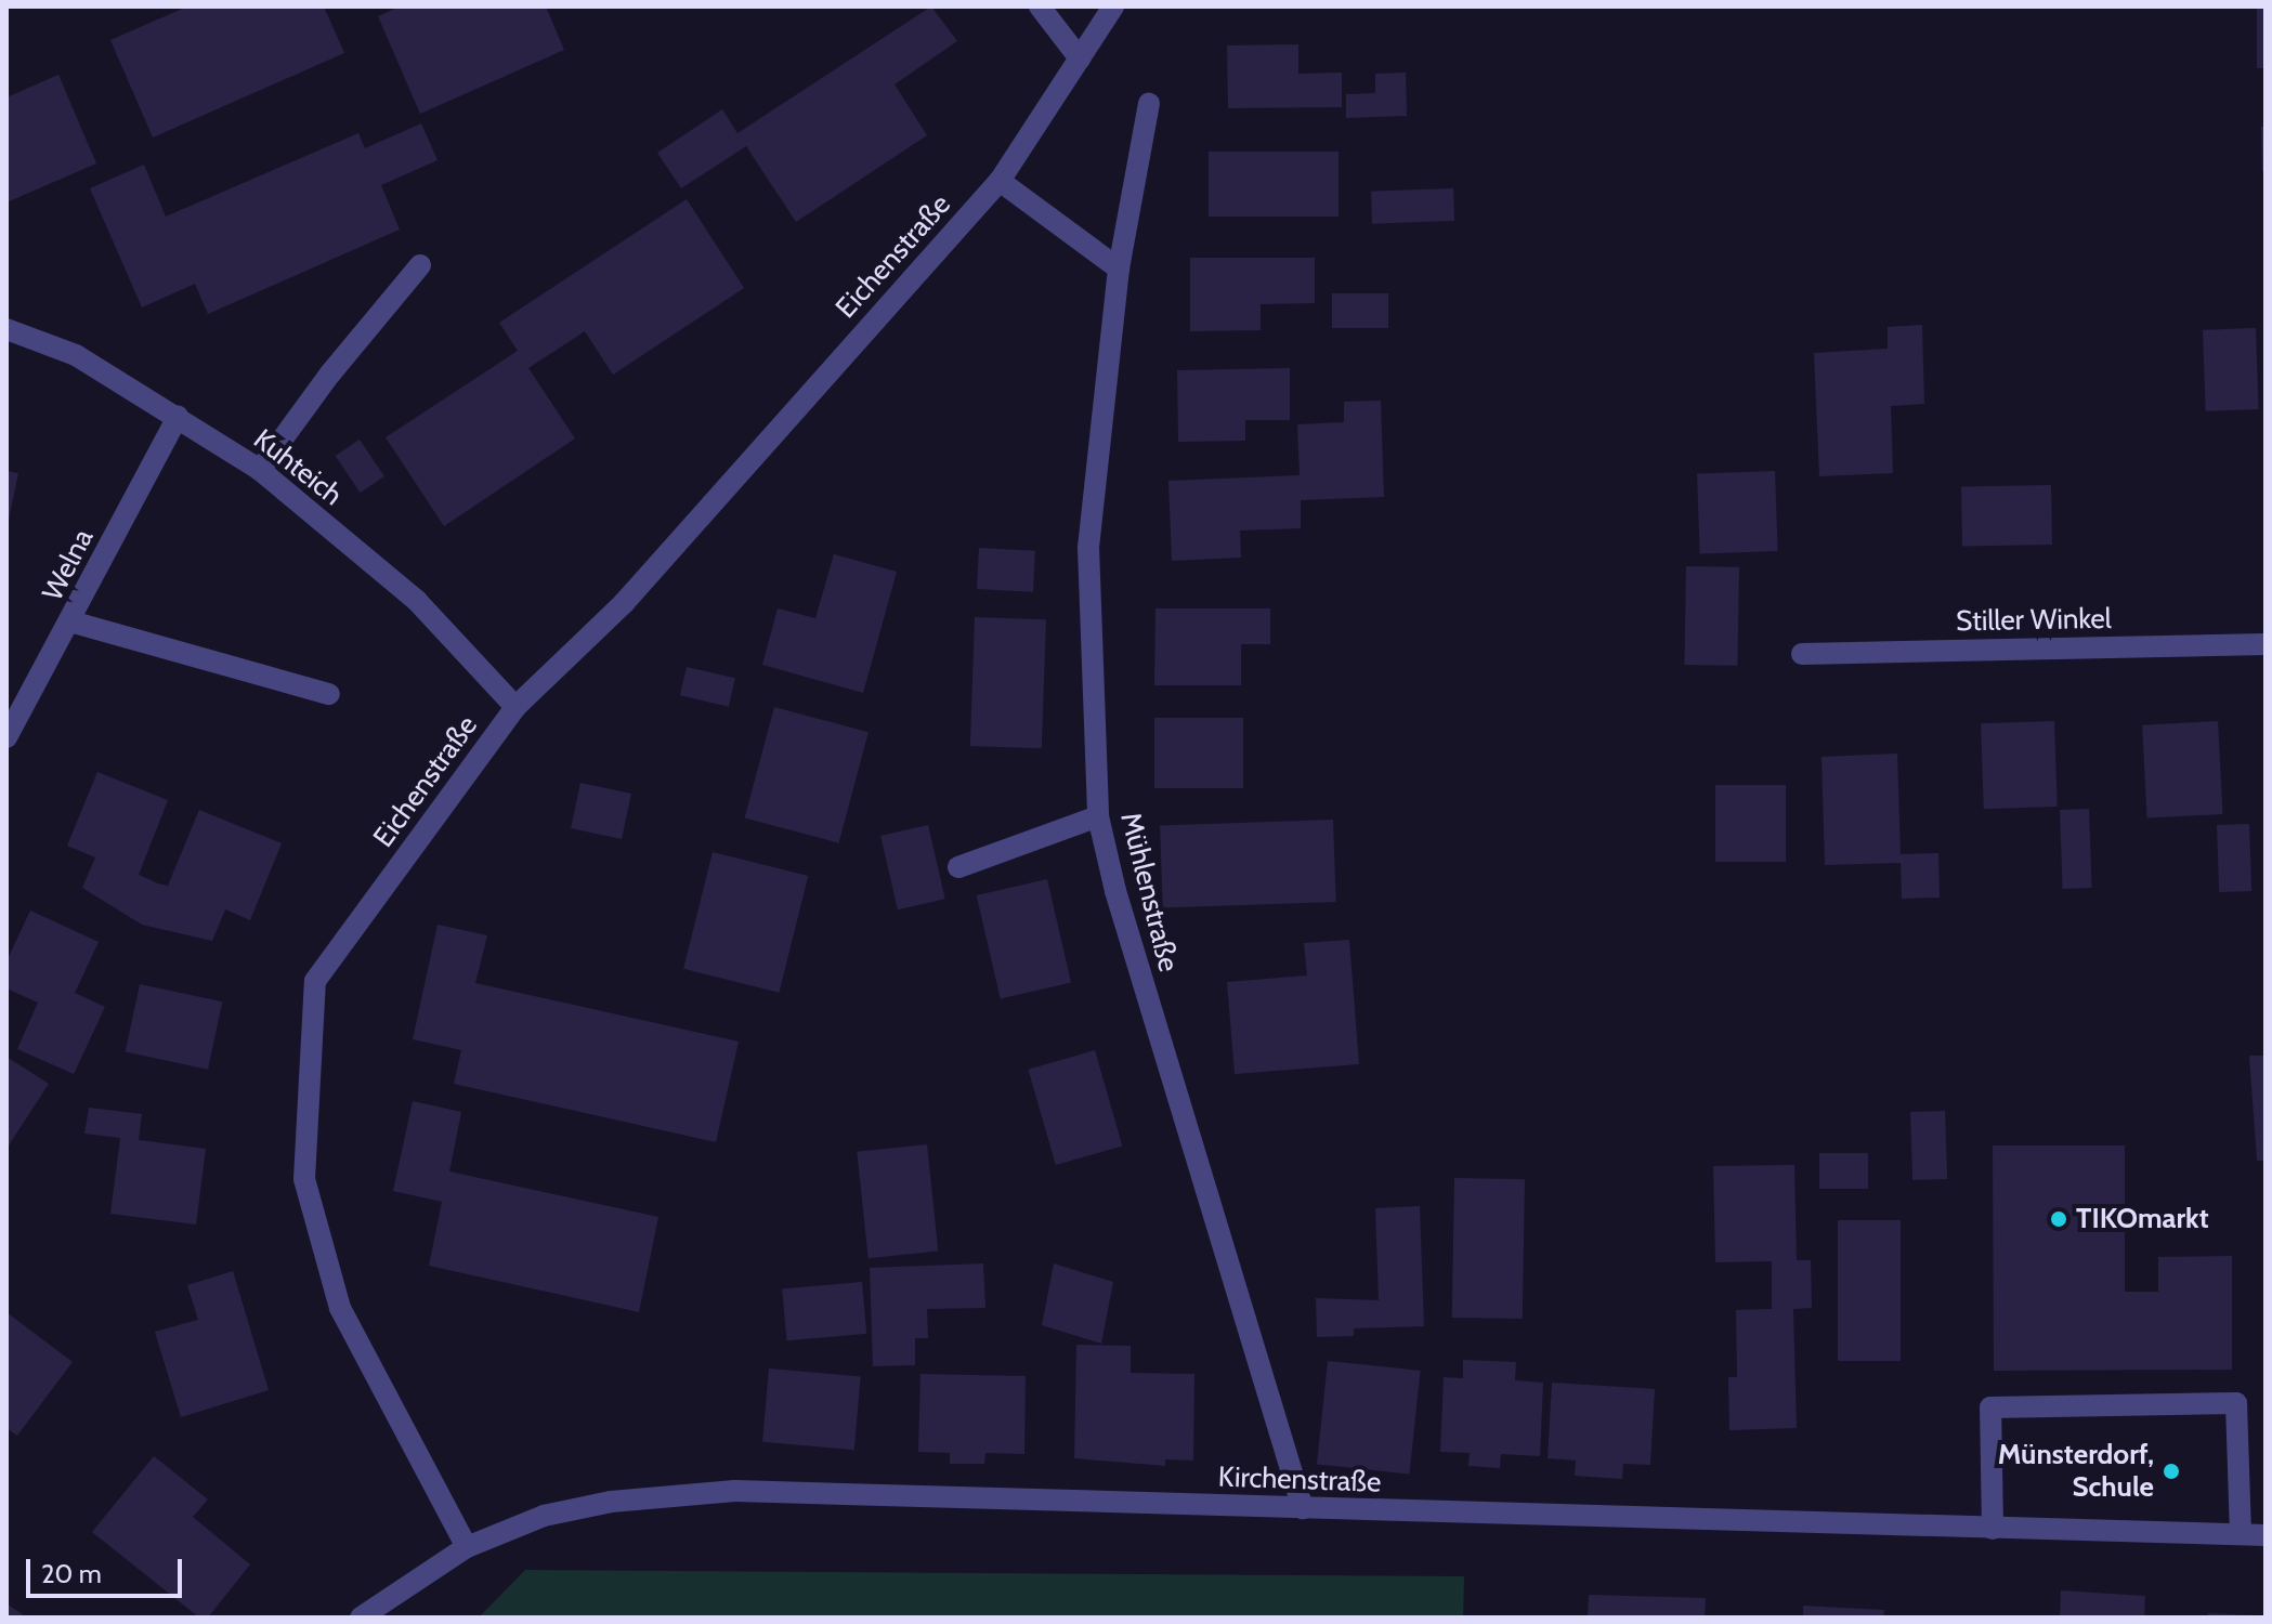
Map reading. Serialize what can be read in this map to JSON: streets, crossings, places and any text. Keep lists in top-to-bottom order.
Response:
{
  "streets": {
    "street": [
      "Eichenstraße",
      "Kuhteich",
      "Welna",
      "Stiller Winkel",
      "Mühlenstraße",
      "Kirchenstraße"
    ]
  },
  "crossings": [
    ["Eichenstraße", "Kuhteich"],
    ["Eichenstraße", "Kirchenstraße"],
    ["Kuhteich", "Welna"],
    ["Mühlenstraße", "Kirchenstraße"]
  ],
  "places": ["TIKOmarkt", "Münsterdorf, Schule"],
  "scale_bar": "20 m"
}
